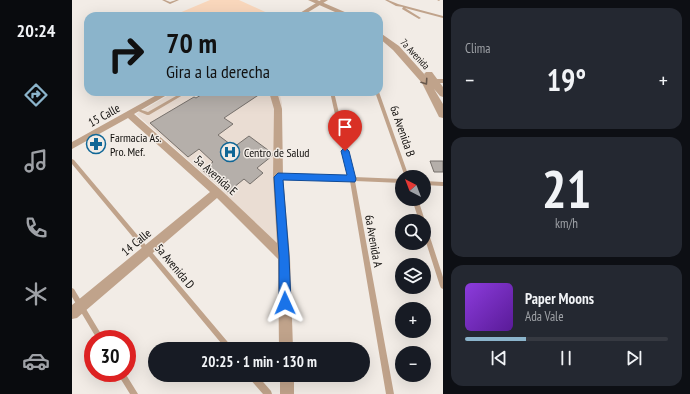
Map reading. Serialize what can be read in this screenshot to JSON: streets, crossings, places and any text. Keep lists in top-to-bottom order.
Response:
{
  "streets": {
    "street": [
      "7a Avenida",
      "15 Calle",
      "5a Avenida E",
      "14 Calle"
    ],
    "lane": ["6a Avenida B", "6a Avenida A", "5a Avenida D"]
  },
  "crossings": [
    ["15 Calle", "5a Avenida E"],
    ["5a Avenida E", "14 Calle"],
    ["14 Calle", "5a Avenida D"]
  ],
  "places": {
    "pharmacy": ["Farmacia As. Pro. Mef."],
    "hospital": ["Centro de Salud"]
  },
  "north": "top left",
  "page": {
    "tabs": "20:24",
    "tile": [
      "Clima",
      ["21", "km/h"]
    ],
    "turn": ["70 m", "Gira a la derecha"],
    "heat": ["−", "19°", "+"],
    "map_buttons": ["+", "−"],
    "song": ["Paper Moons", "Ada Vale"],
    "limit": "30",
    "trip": "20:25 · 1 min · 130 m"
  }
}
